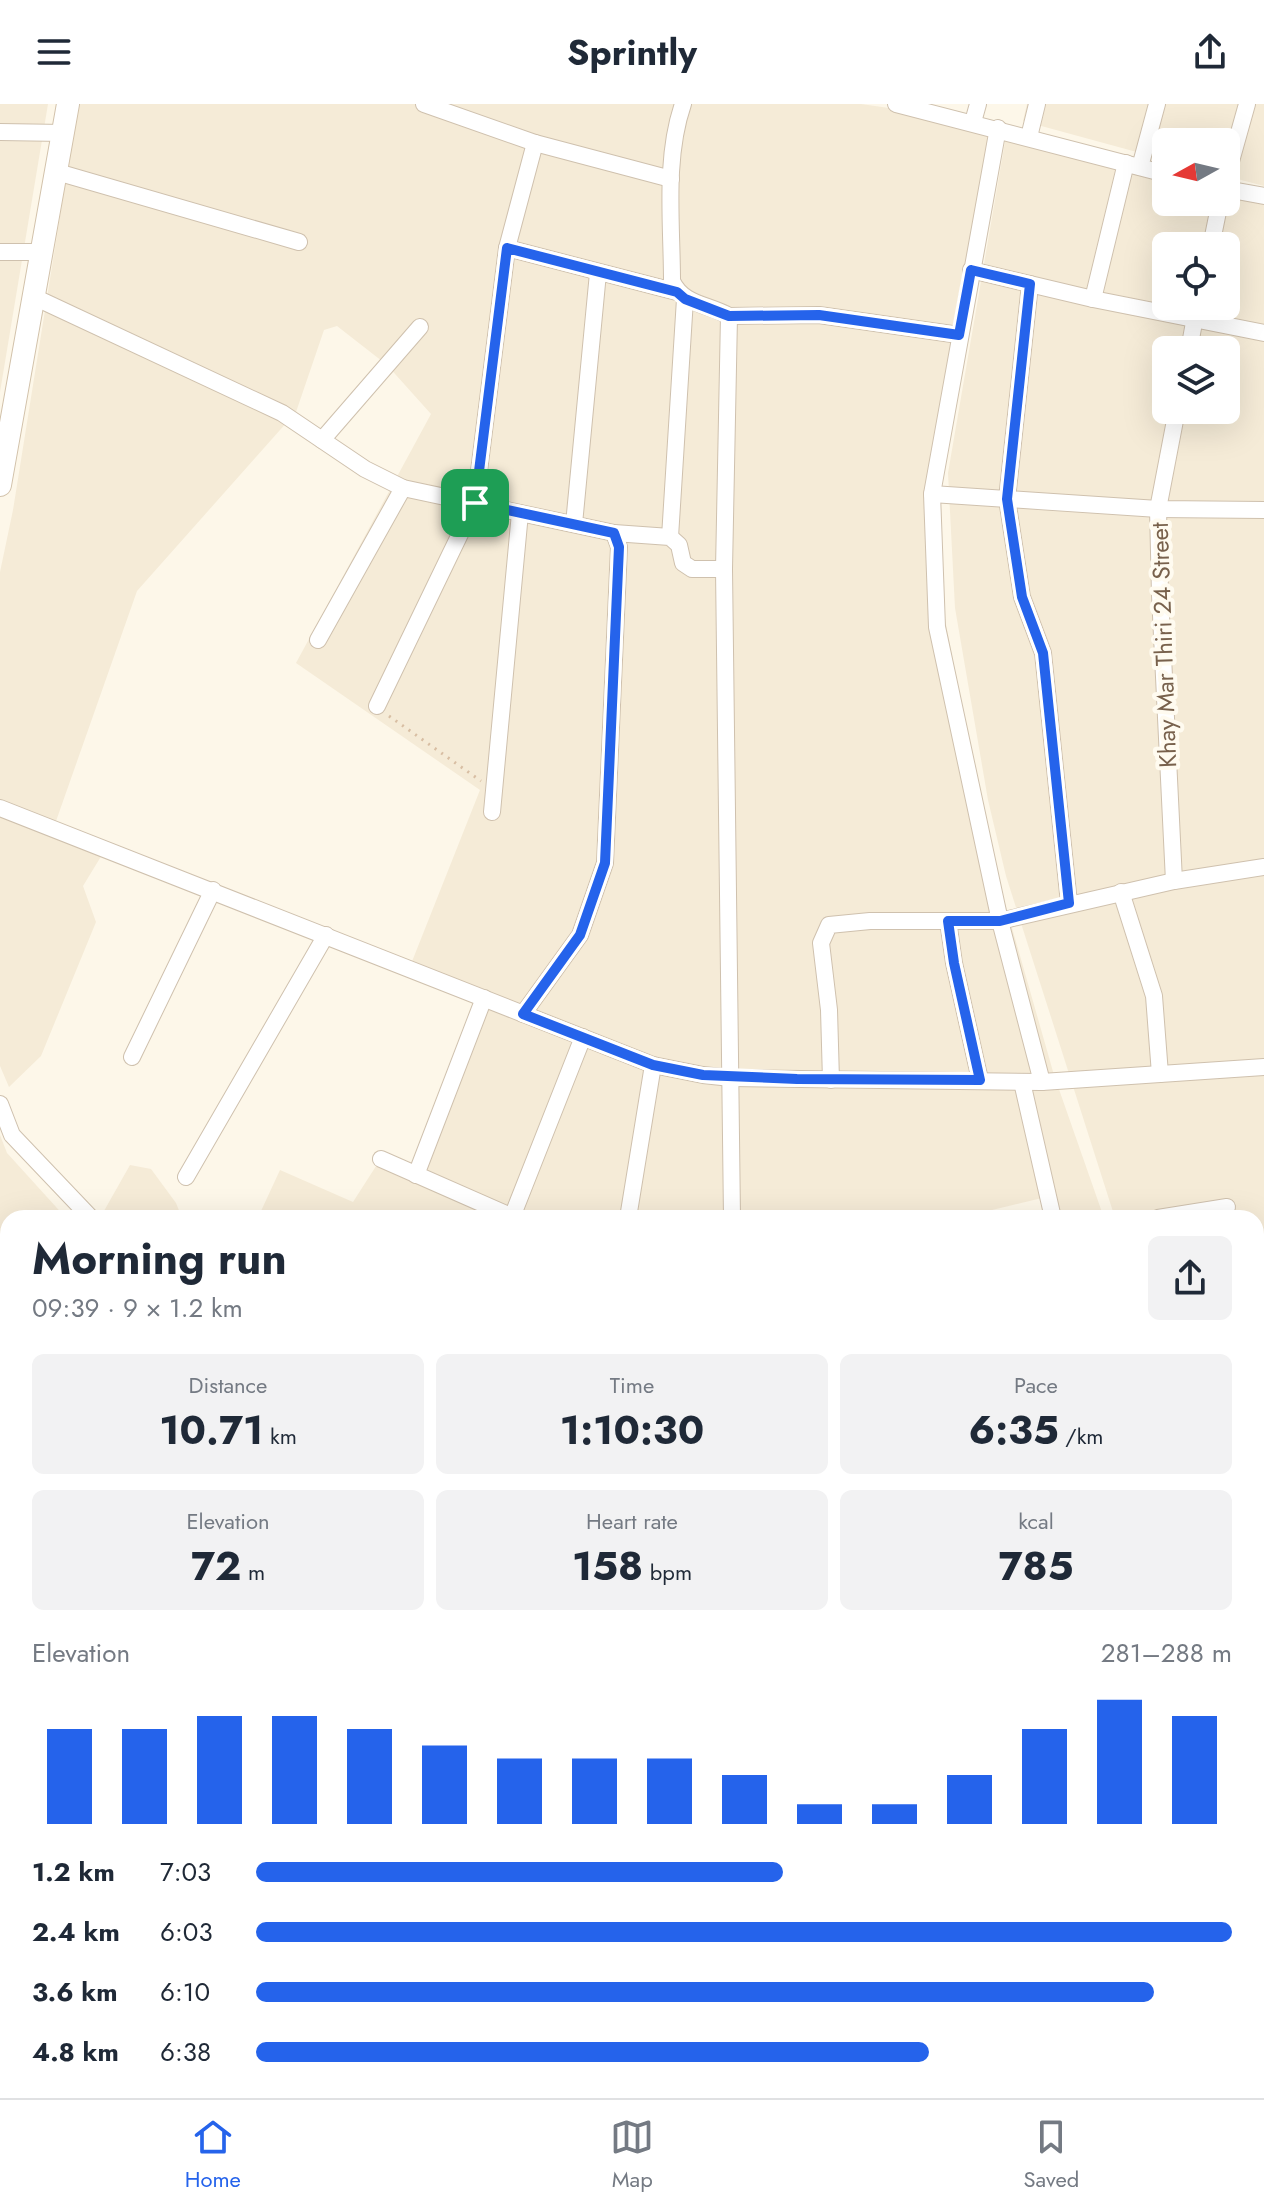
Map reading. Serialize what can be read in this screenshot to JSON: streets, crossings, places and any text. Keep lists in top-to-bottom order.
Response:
{
  "streets": {
    "street": ["Khay Mar Thiri 24 Street"]
  },
  "north": "left",
  "page": {
    "header": "Sprintly",
    "heading": ["Morning run", "09:39 · 9 × 1.2 km"],
    "stats": [
      ["Distance", "10.71 km"],
      ["Time", "1:10:30"],
      ["Pace", "6:35 /km"],
      ["Elevation", "72 m"],
      ["Heart rate", "158 bpm"],
      ["kcal", "785"]
    ],
    "chart": ["Elevation", "281–288 m"],
    "list": [
      {
        "name": "1.2 km",
        "note": "7:03"
      },
      {
        "name": "2.4 km",
        "note": "6:03"
      },
      {
        "name": "3.6 km",
        "note": "6:10"
      },
      {
        "name": "4.8 km",
        "note": "6:38"
      }
    ],
    "tabs": ["Home", "Map", "Saved"]
  }
}
